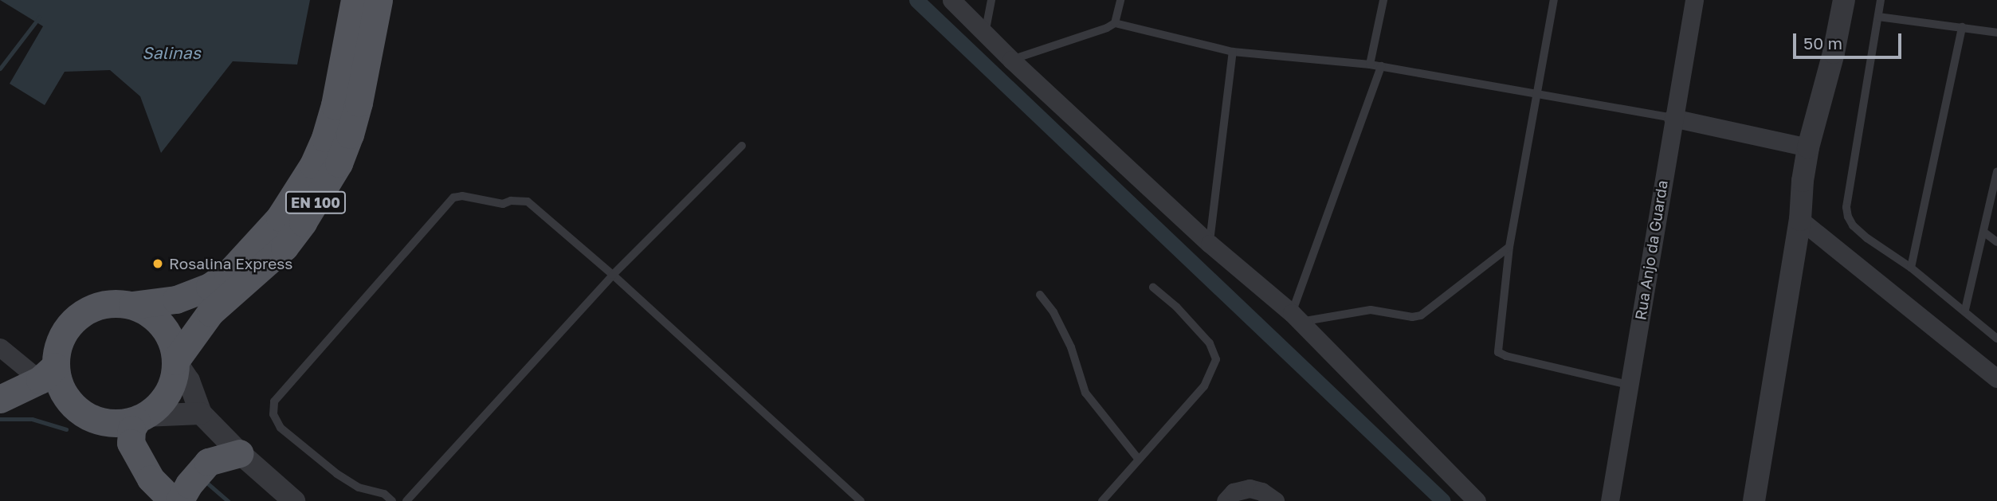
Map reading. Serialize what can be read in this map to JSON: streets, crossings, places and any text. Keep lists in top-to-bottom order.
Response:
{
  "streets": {
    "main road": ["EN 100"],
    "street": ["Rua Anjo da Guarda"]
  },
  "water": ["Salinas"],
  "places": ["Rosalina Express"],
  "scale_bar": "50 m"
}
